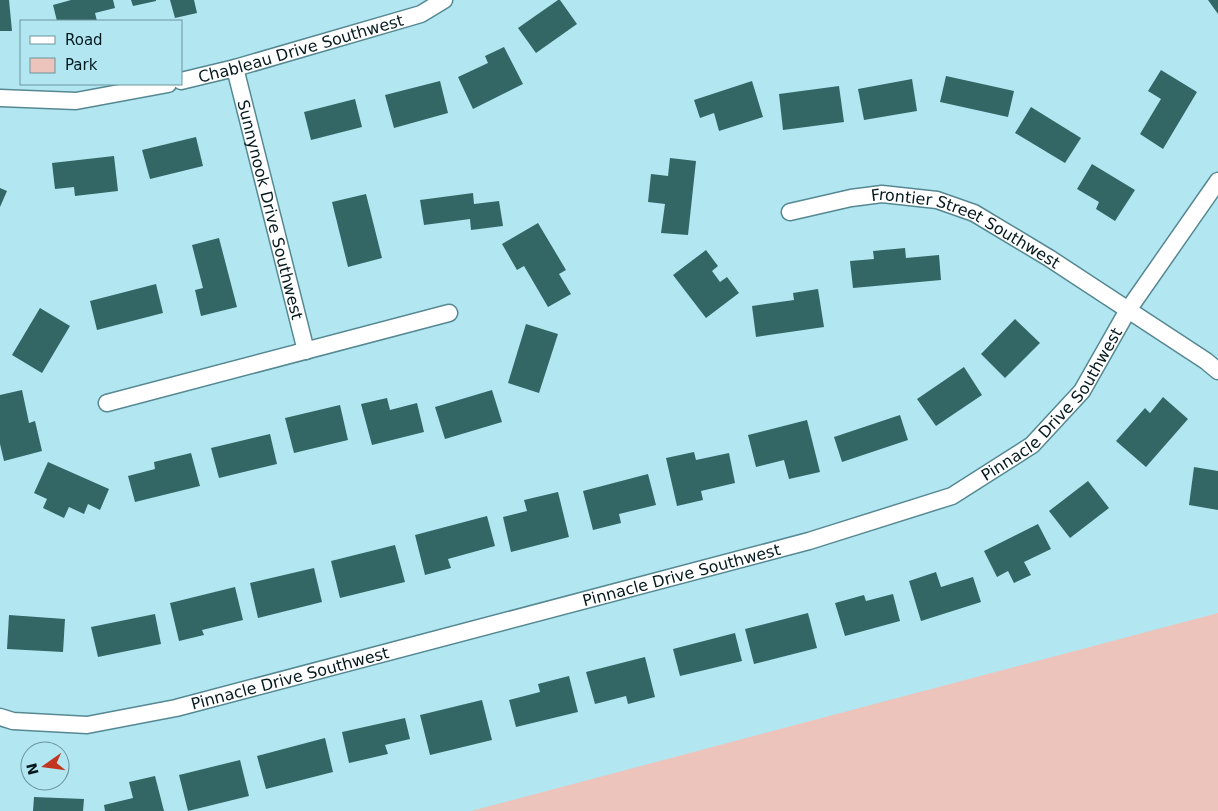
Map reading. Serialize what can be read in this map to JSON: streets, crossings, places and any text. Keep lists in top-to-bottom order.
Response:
{
  "streets": {
    "street": [
      "Chableau Drive Southwest",
      "Sunnynook Drive Southwest",
      "Frontier Street Southwest",
      "Pinnacle Drive Southwest"
    ]
  },
  "crossings": [
    ["Chableau Drive Southwest", "Sunnynook Drive Southwest"],
    ["Frontier Street Southwest", "Pinnacle Drive Southwest"]
  ],
  "legend": ["Road", "Park"],
  "north": "left"
}
